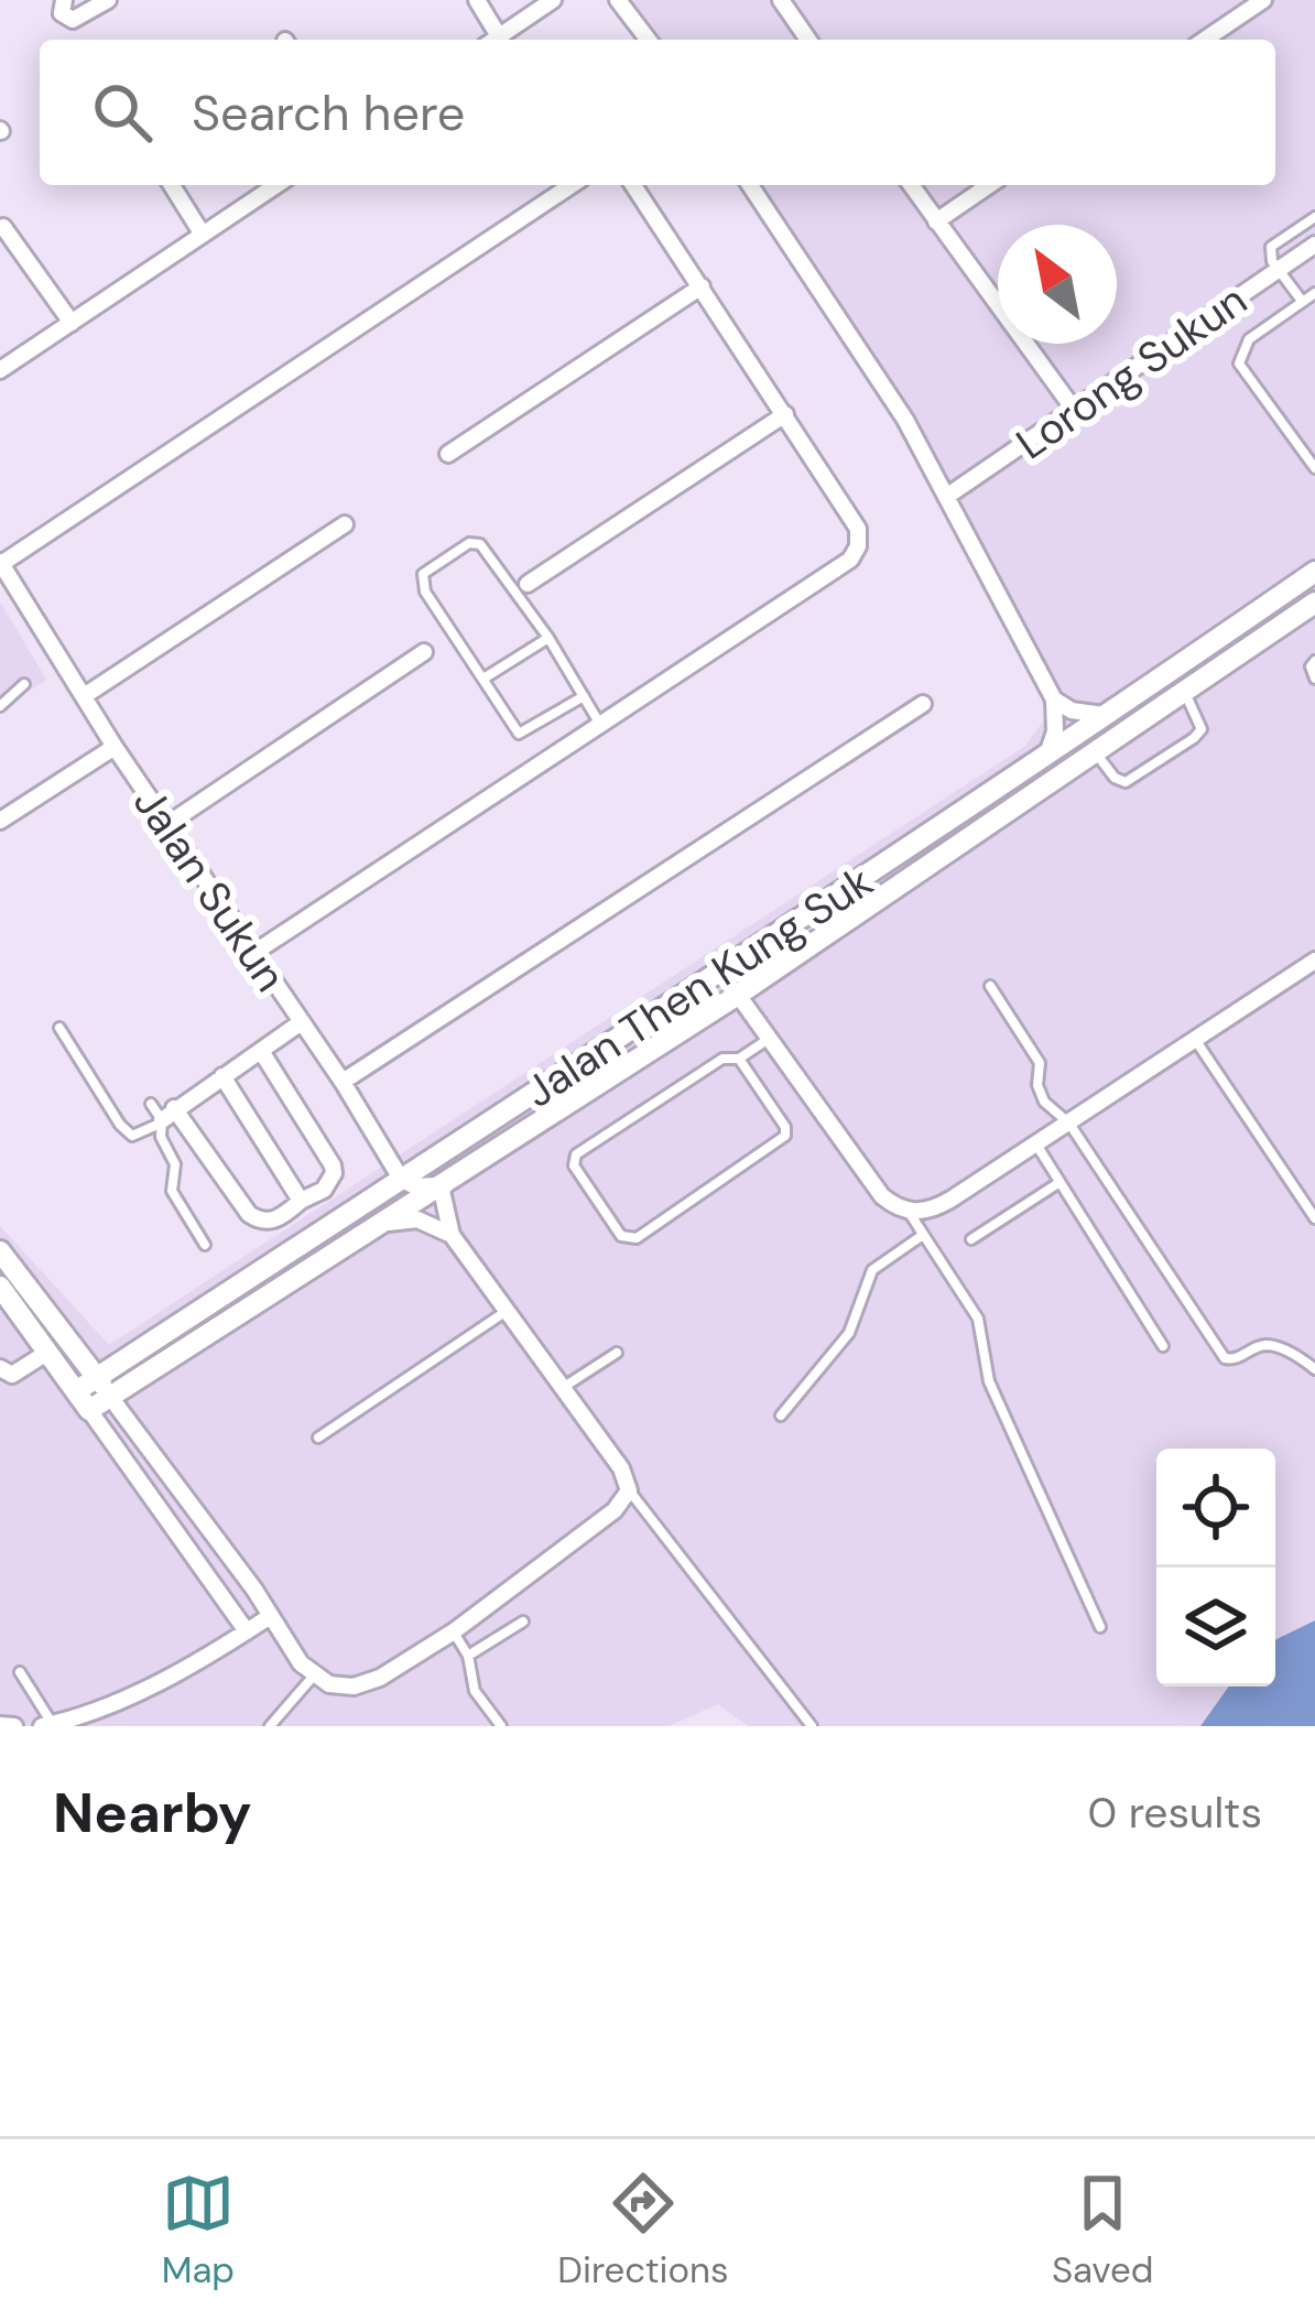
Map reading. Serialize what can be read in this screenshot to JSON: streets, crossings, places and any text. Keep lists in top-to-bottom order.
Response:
{
  "streets": {
    "street": ["Lorong Sukun", "Jalan Sukun", "Jalan Then Kung Suk"]
  },
  "crossings": [
    ["Jalan Sukun", "Jalan Then Kung Suk"]
  ],
  "north": "top left",
  "page": {
    "search": "Search here",
    "heading": ["Nearby", "0 results"],
    "nav": ["Map", "Directions", "Saved"]
  }
}
